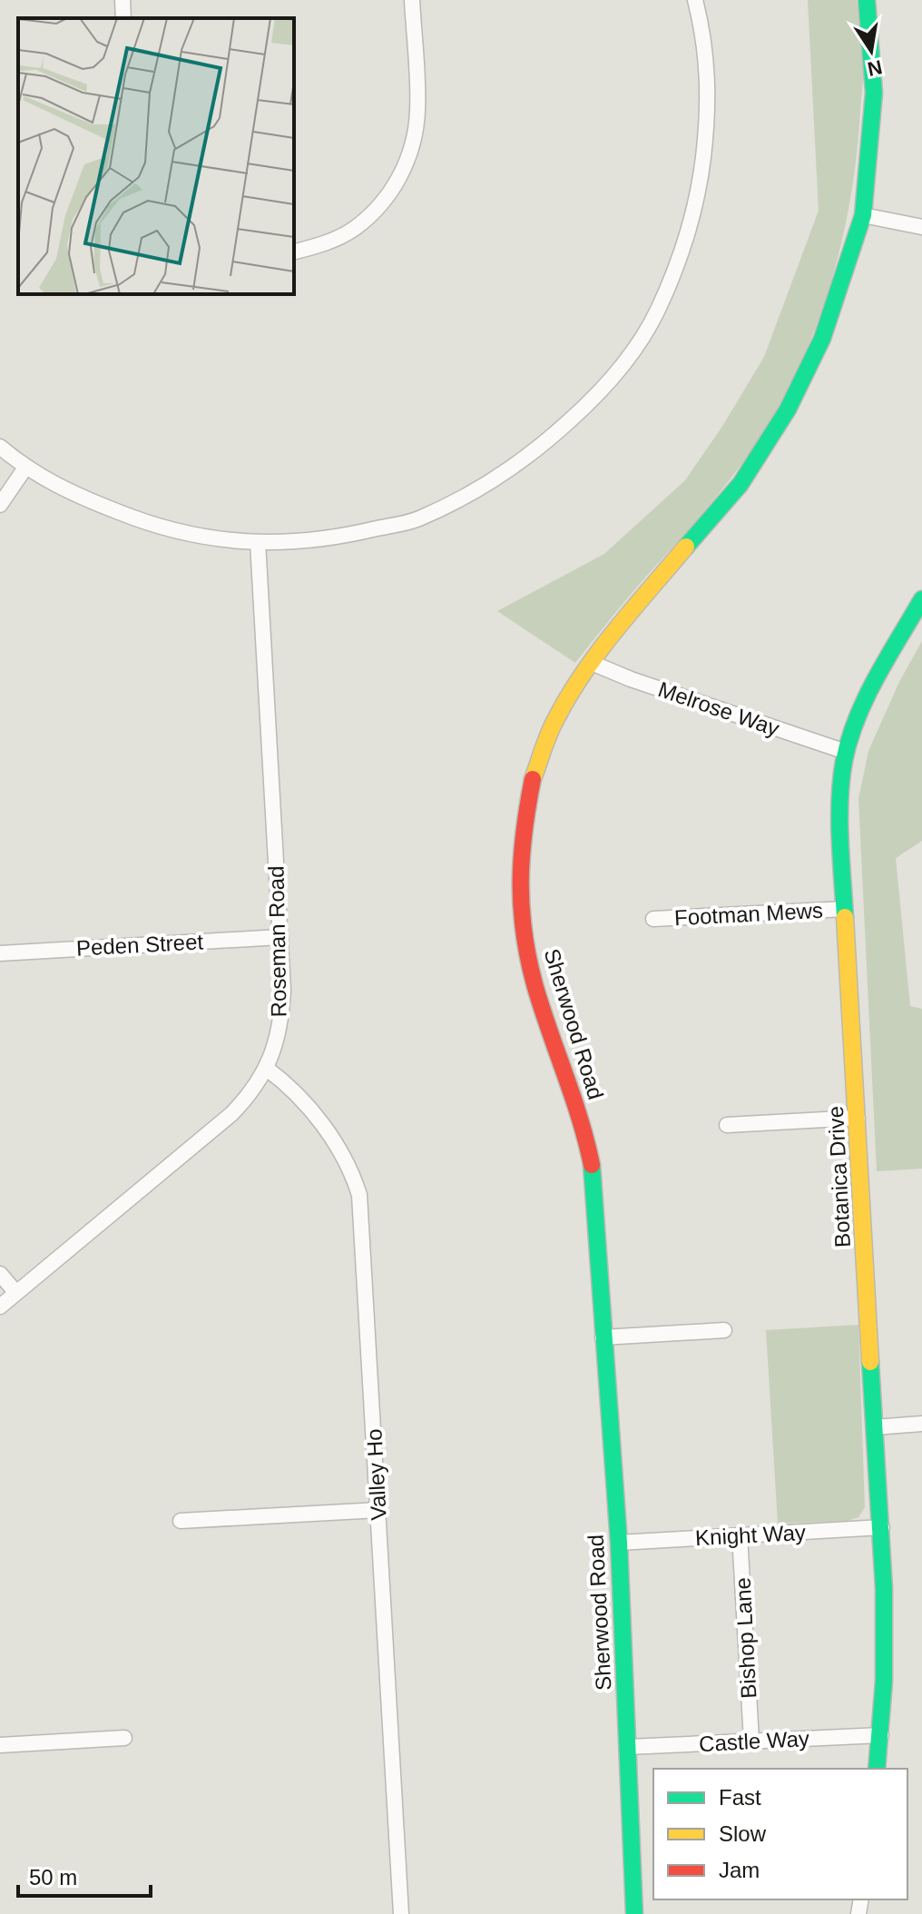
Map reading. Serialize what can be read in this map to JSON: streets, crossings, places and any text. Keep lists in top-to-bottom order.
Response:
{
  "streets": {
    "street": [
      "Melrose Way",
      "Footman Mews",
      "Roseman Road",
      "Peden Street",
      "Sherwood Road",
      "Botanica Drive",
      "Valley Ho",
      "Knight Way",
      "Bishop Lane",
      "Castle Way"
    ]
  },
  "crossings": [
    ["Melrose Way", "Sherwood Road"],
    ["Melrose Way", "Botanica Drive"],
    ["Footman Mews", "Botanica Drive"],
    ["Roseman Road", "Peden Street"],
    ["Roseman Road", "Valley Ho"],
    ["Sherwood Road", "Knight Way"],
    ["Sherwood Road", "Castle Way"],
    ["Botanica Drive", "Knight Way"],
    ["Botanica Drive", "Castle Way"],
    ["Knight Way", "Bishop Lane"],
    ["Bishop Lane", "Castle Way"]
  ],
  "legend": ["Fast", "Slow", "Jam"],
  "scale_bar": "50 m",
  "north": "bottom"
}
